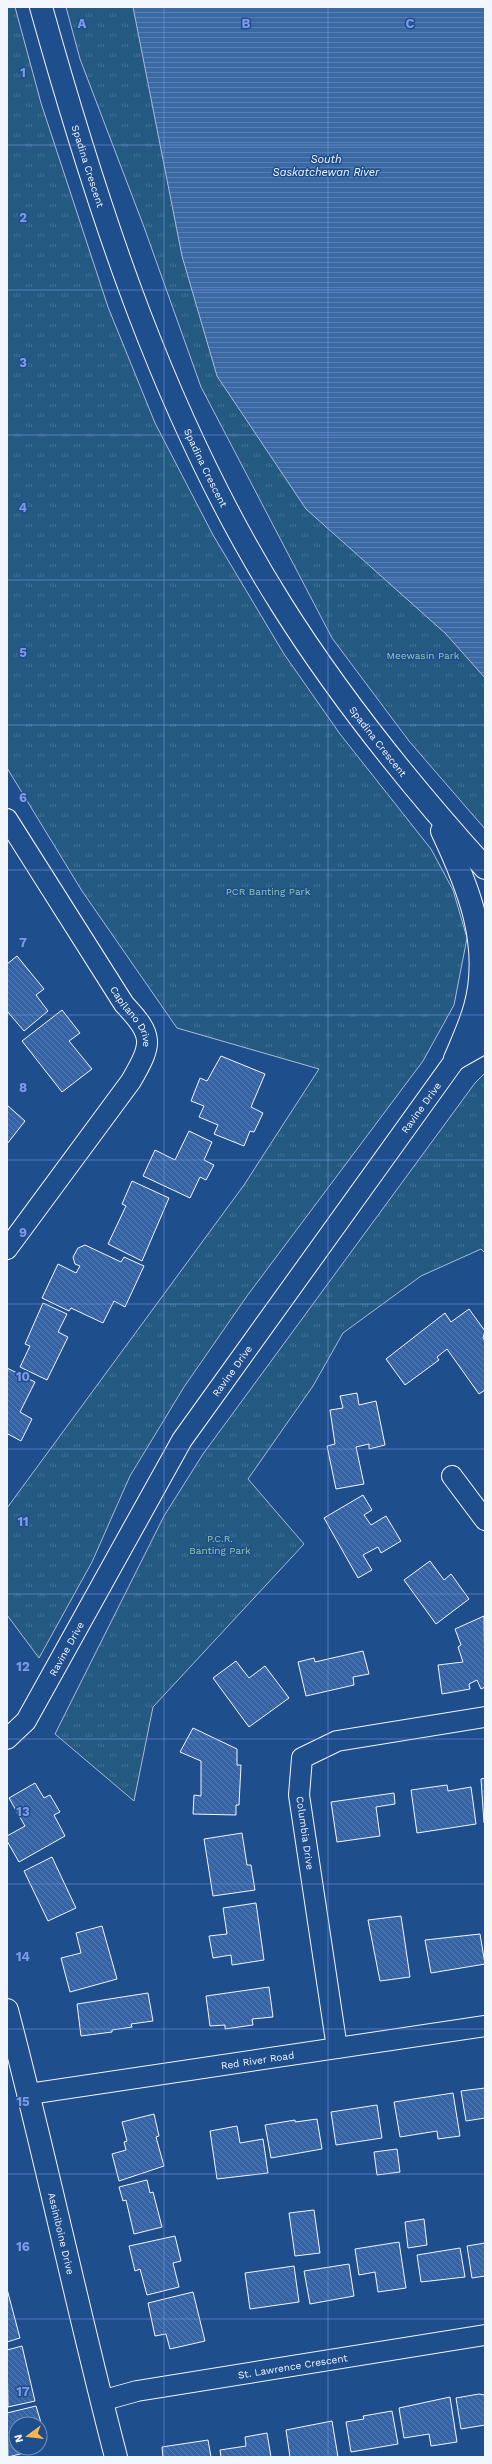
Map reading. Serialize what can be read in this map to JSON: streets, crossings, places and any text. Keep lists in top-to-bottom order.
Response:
{
  "streets": {
    "street": [
      "Spadina Crescent",
      "Capilano Drive",
      "Ravine Drive",
      "Columbia Drive",
      "Red River Road",
      "Assiniboine Drive",
      "St. Lawrence Crescent"
    ]
  },
  "crossings": [
    ["Columbia Drive", "Red River Road"],
    ["Red River Road", "Assiniboine Drive"],
    ["Assiniboine Drive", "St. Lawrence Crescent"]
  ],
  "water": ["South Saskatchewan River"],
  "parks": ["Meewasin Park", "PCR Banting Park", "P.C.R. Banting Park"],
  "north": "left",
  "grid": {
    "columns": ["A", "B", "C"],
    "rows": [
      "1",
      "2",
      "3",
      "4",
      "5",
      "6",
      "7",
      "8",
      "9",
      "10",
      "11",
      "12",
      "13",
      "14",
      "15",
      "16",
      "17"
    ]
  }
}
